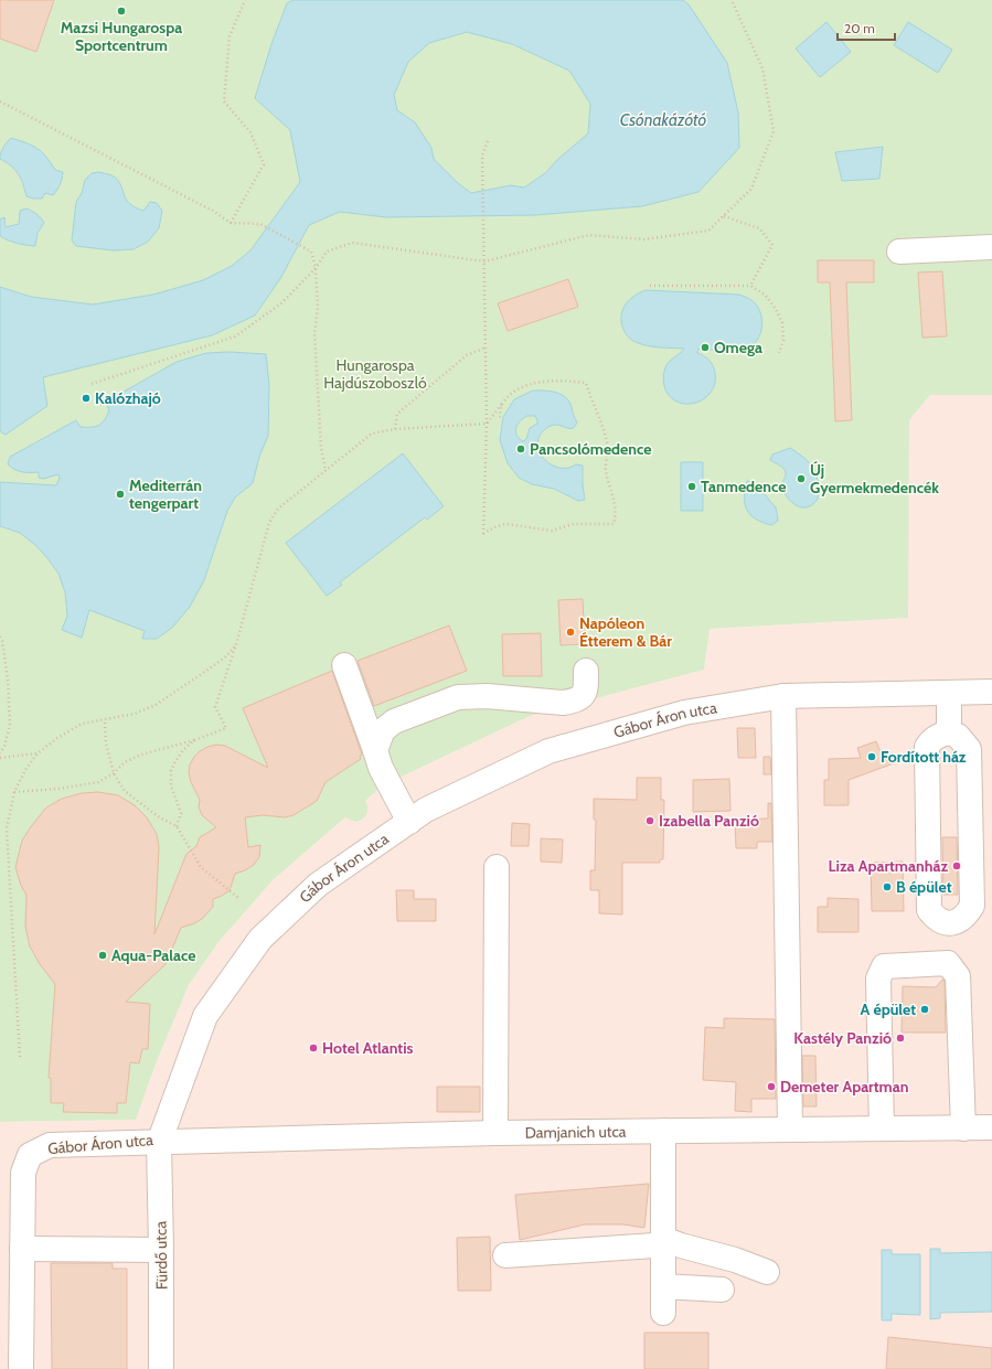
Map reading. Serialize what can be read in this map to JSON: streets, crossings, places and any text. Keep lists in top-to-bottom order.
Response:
{
  "streets": {
    "street": ["Gábor Áron utca", "Damjanich utca", "Fürdő utca"]
  },
  "crossings": [
    ["Gábor Áron utca", "Damjanich utca"],
    ["Gábor Áron utca", "Fürdő utca"],
    ["Damjanich utca", "Fürdő utca"]
  ],
  "water": ["Csónakázótó"],
  "parks": ["Hungarospa Hajdúszoboszló"],
  "places": [
    "Mazsi Hungarospa Sportcentrum",
    "Omega",
    "Kalózhajó",
    "Pancsolómedence",
    "Új Gyermekmedencék",
    "Tanmedence",
    "Mediterrán tengerpart",
    "Napóleon Étterem & Bár",
    "Fordított ház",
    "Izabella Panzió",
    "Liza Apartmanház",
    "B épület",
    "Aqua-Palace",
    "A épület",
    "Kastély Panzió",
    "Hotel Atlantis",
    "Demeter Apartman"
  ],
  "scale_bar": "20 m"
}
